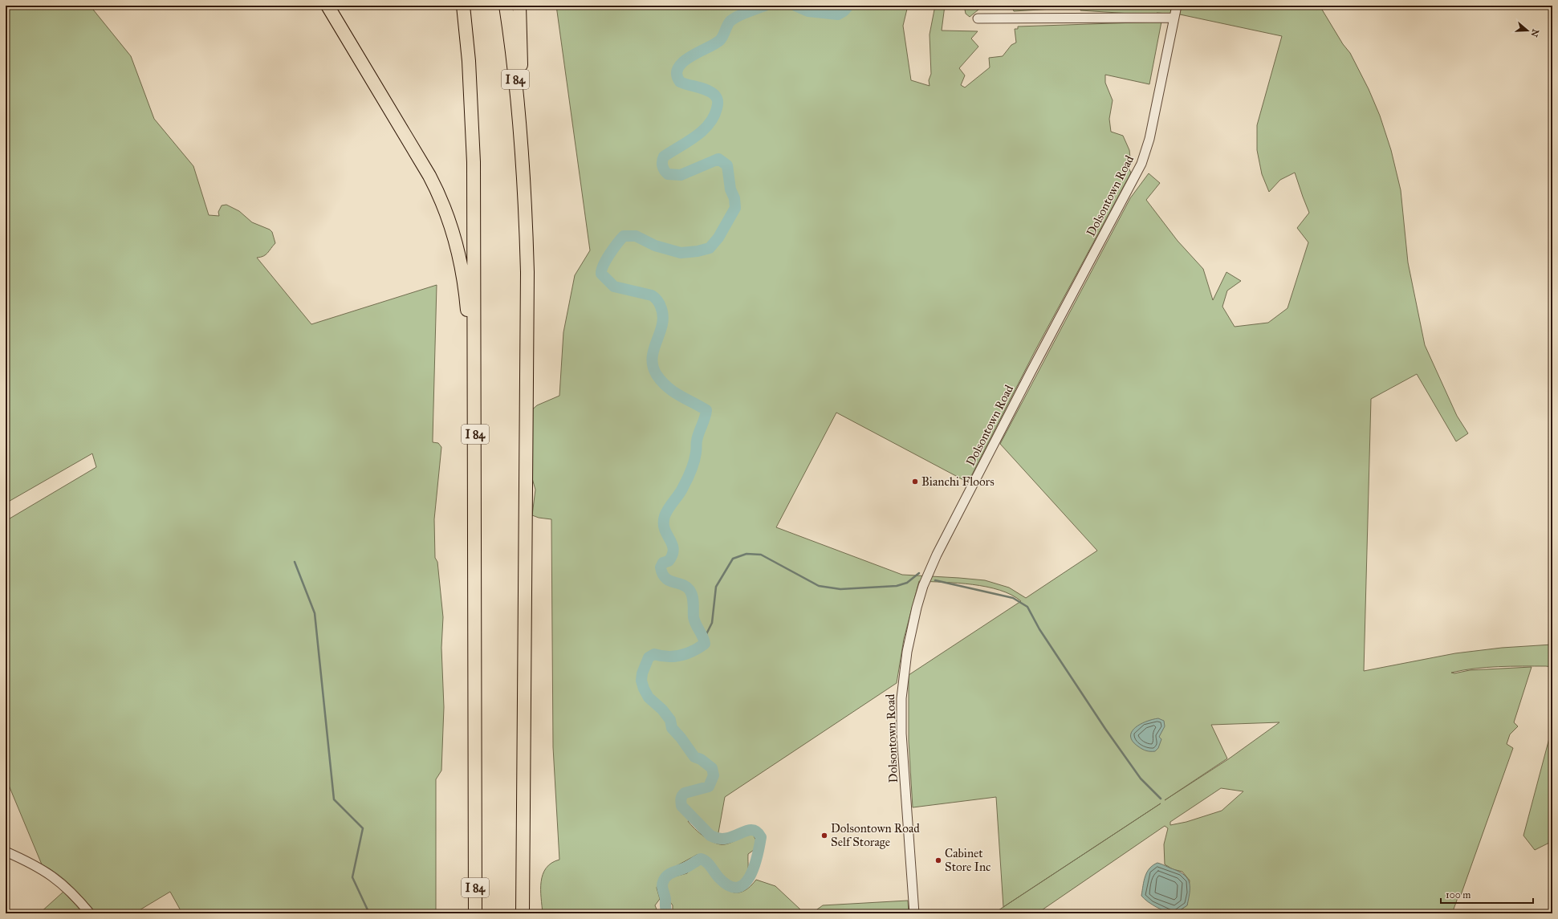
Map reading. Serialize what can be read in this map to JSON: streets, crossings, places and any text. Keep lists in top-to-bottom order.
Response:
{
  "streets": {
    "highway": ["I 84"],
    "street": ["Dolsontown Road"]
  },
  "places": ["Bianchi Floors", "Dolsontown Road Self Storage", "Cabinet Store Inc"],
  "scale_bar": "100 m",
  "north": "right"
}
